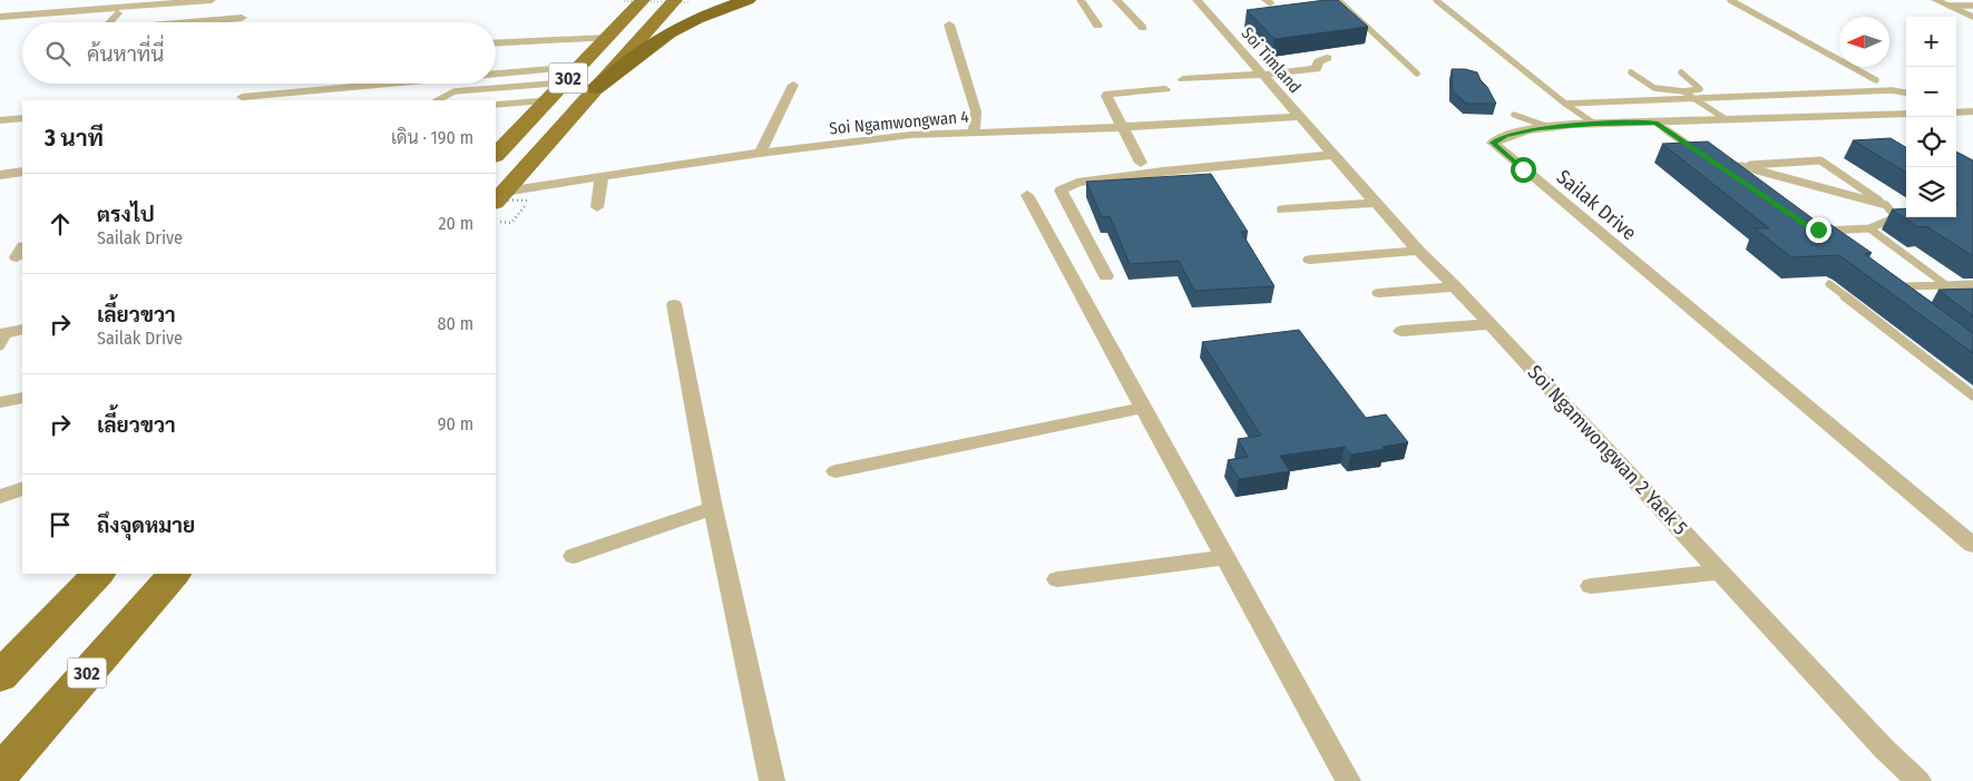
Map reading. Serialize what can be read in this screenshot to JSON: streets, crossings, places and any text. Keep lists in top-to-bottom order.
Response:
{
  "streets": {
    "main road": ["302"],
    "street": [
      "Soi Timland",
      "Soi Ngamwongwan 4",
      "Sailak Drive",
      "Soi Ngamwongwan 2 Yaek 5"
    ]
  },
  "crossings": [
    ["Soi Timland", "Soi Ngamwongwan 4"],
    ["Soi Timland", "Soi Ngamwongwan 2 Yaek 5"],
    ["302", "Soi Ngamwongwan 4"],
    ["Soi Ngamwongwan 4", "Soi Ngamwongwan 2 Yaek 5"]
  ],
  "north": "left",
  "page": {
    "map_buttons": ["+", "−"],
    "search": "ค้นหาที่นี่",
    "heading": ["3 นาที", "เดิน · 190 m"],
    "list": [
      ["ตรงไป", "Sailak Drive", "20 m"],
      ["เลี้ยวขวา", "Sailak Drive", "80 m"],
      ["เลี้ยวขวา", "90 m"],
      "ถึงจุดหมาย"
    ]
  }
}
